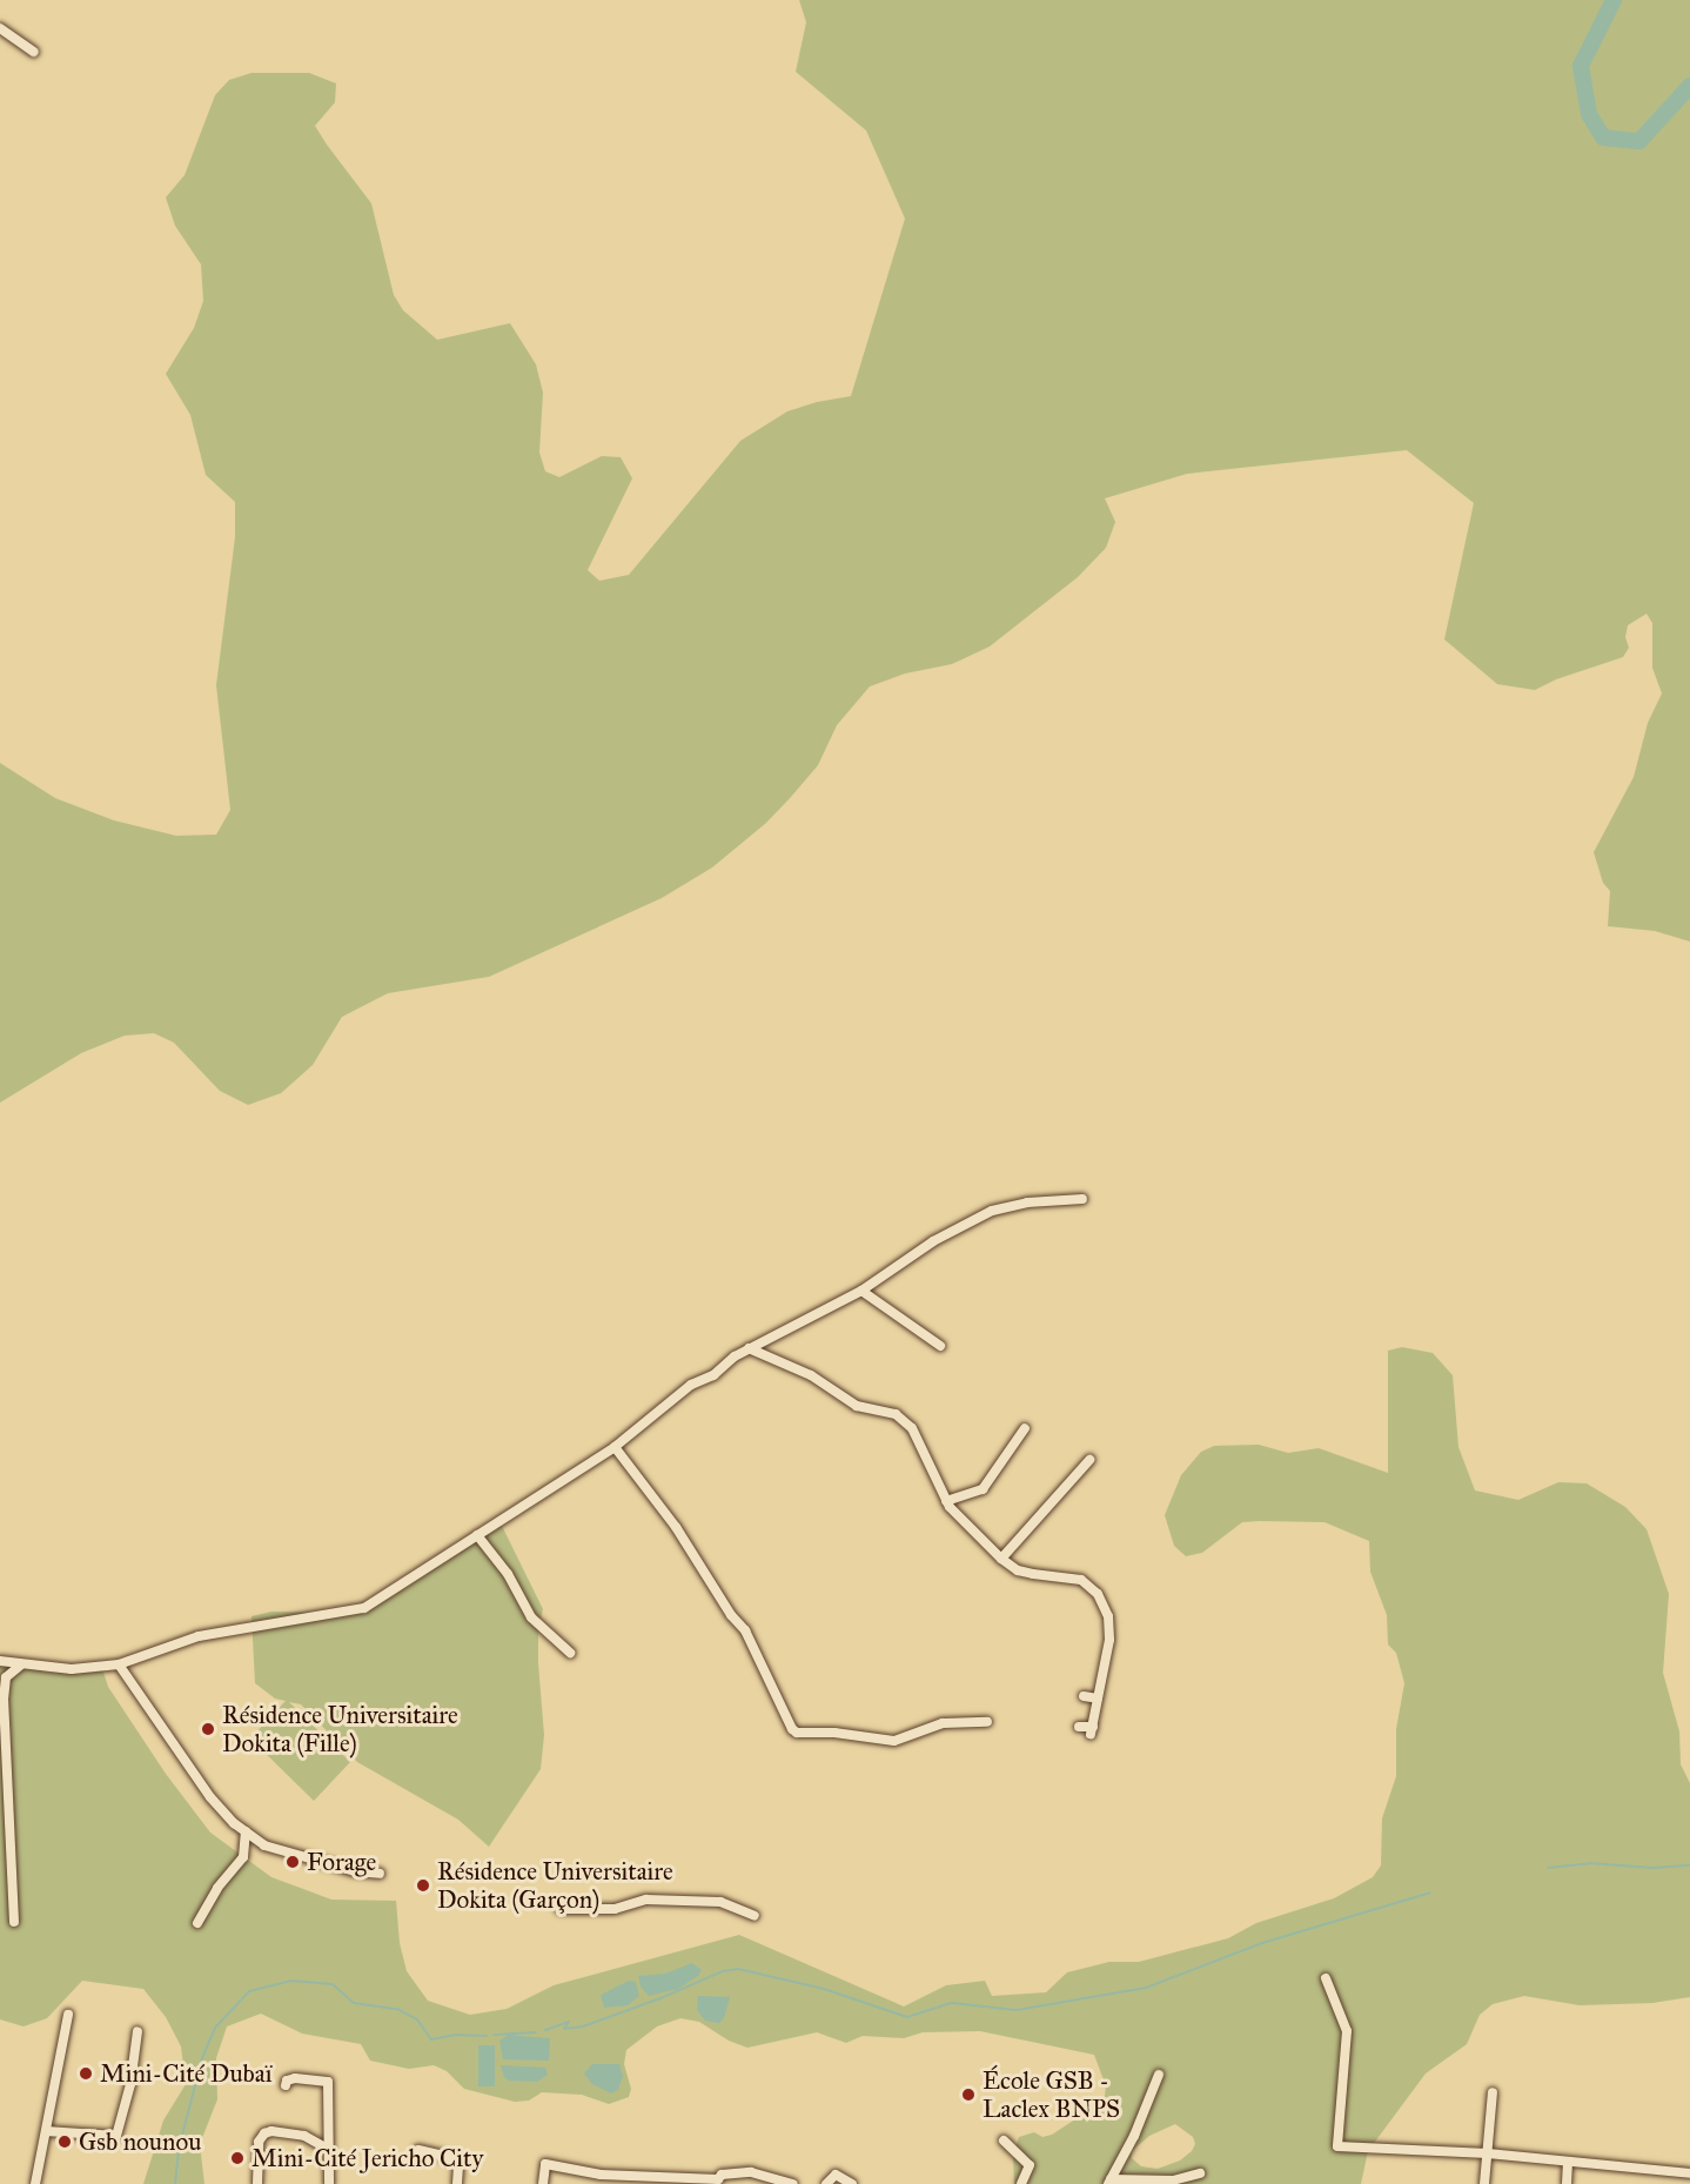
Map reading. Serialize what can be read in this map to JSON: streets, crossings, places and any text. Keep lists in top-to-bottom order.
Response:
{
  "places": [
    "Résidence Universitaire Dokita (Fille)",
    "Forage",
    "Résidence Universitaire Dokita (Garçon)",
    "Mini-Cité Dubaï",
    "École GSB - Laclex BNPS",
    "Gsb nounou",
    "Mini-Cité Jericho City"
  ]
}
